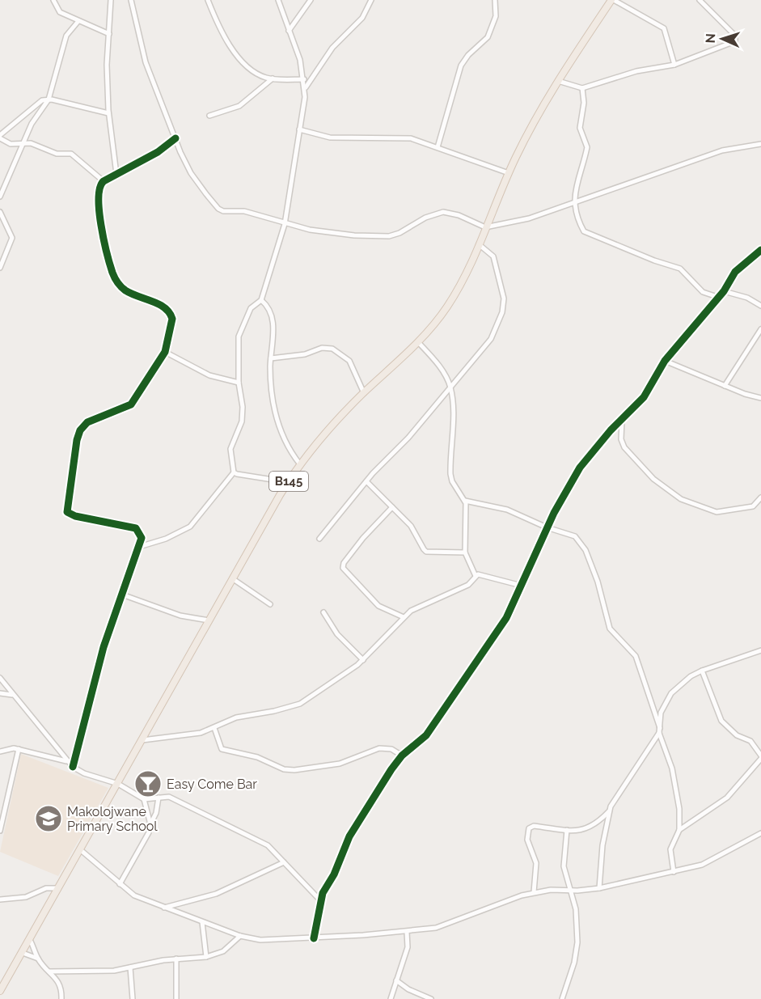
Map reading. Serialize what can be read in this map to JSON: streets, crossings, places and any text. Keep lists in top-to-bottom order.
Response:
{
  "streets": {
    "main road": ["B145"]
  },
  "places": {
    "bar": ["Easy Come Bar"],
    "school or university": ["Makolojwane Primary School"]
  },
  "north": "left"
}
